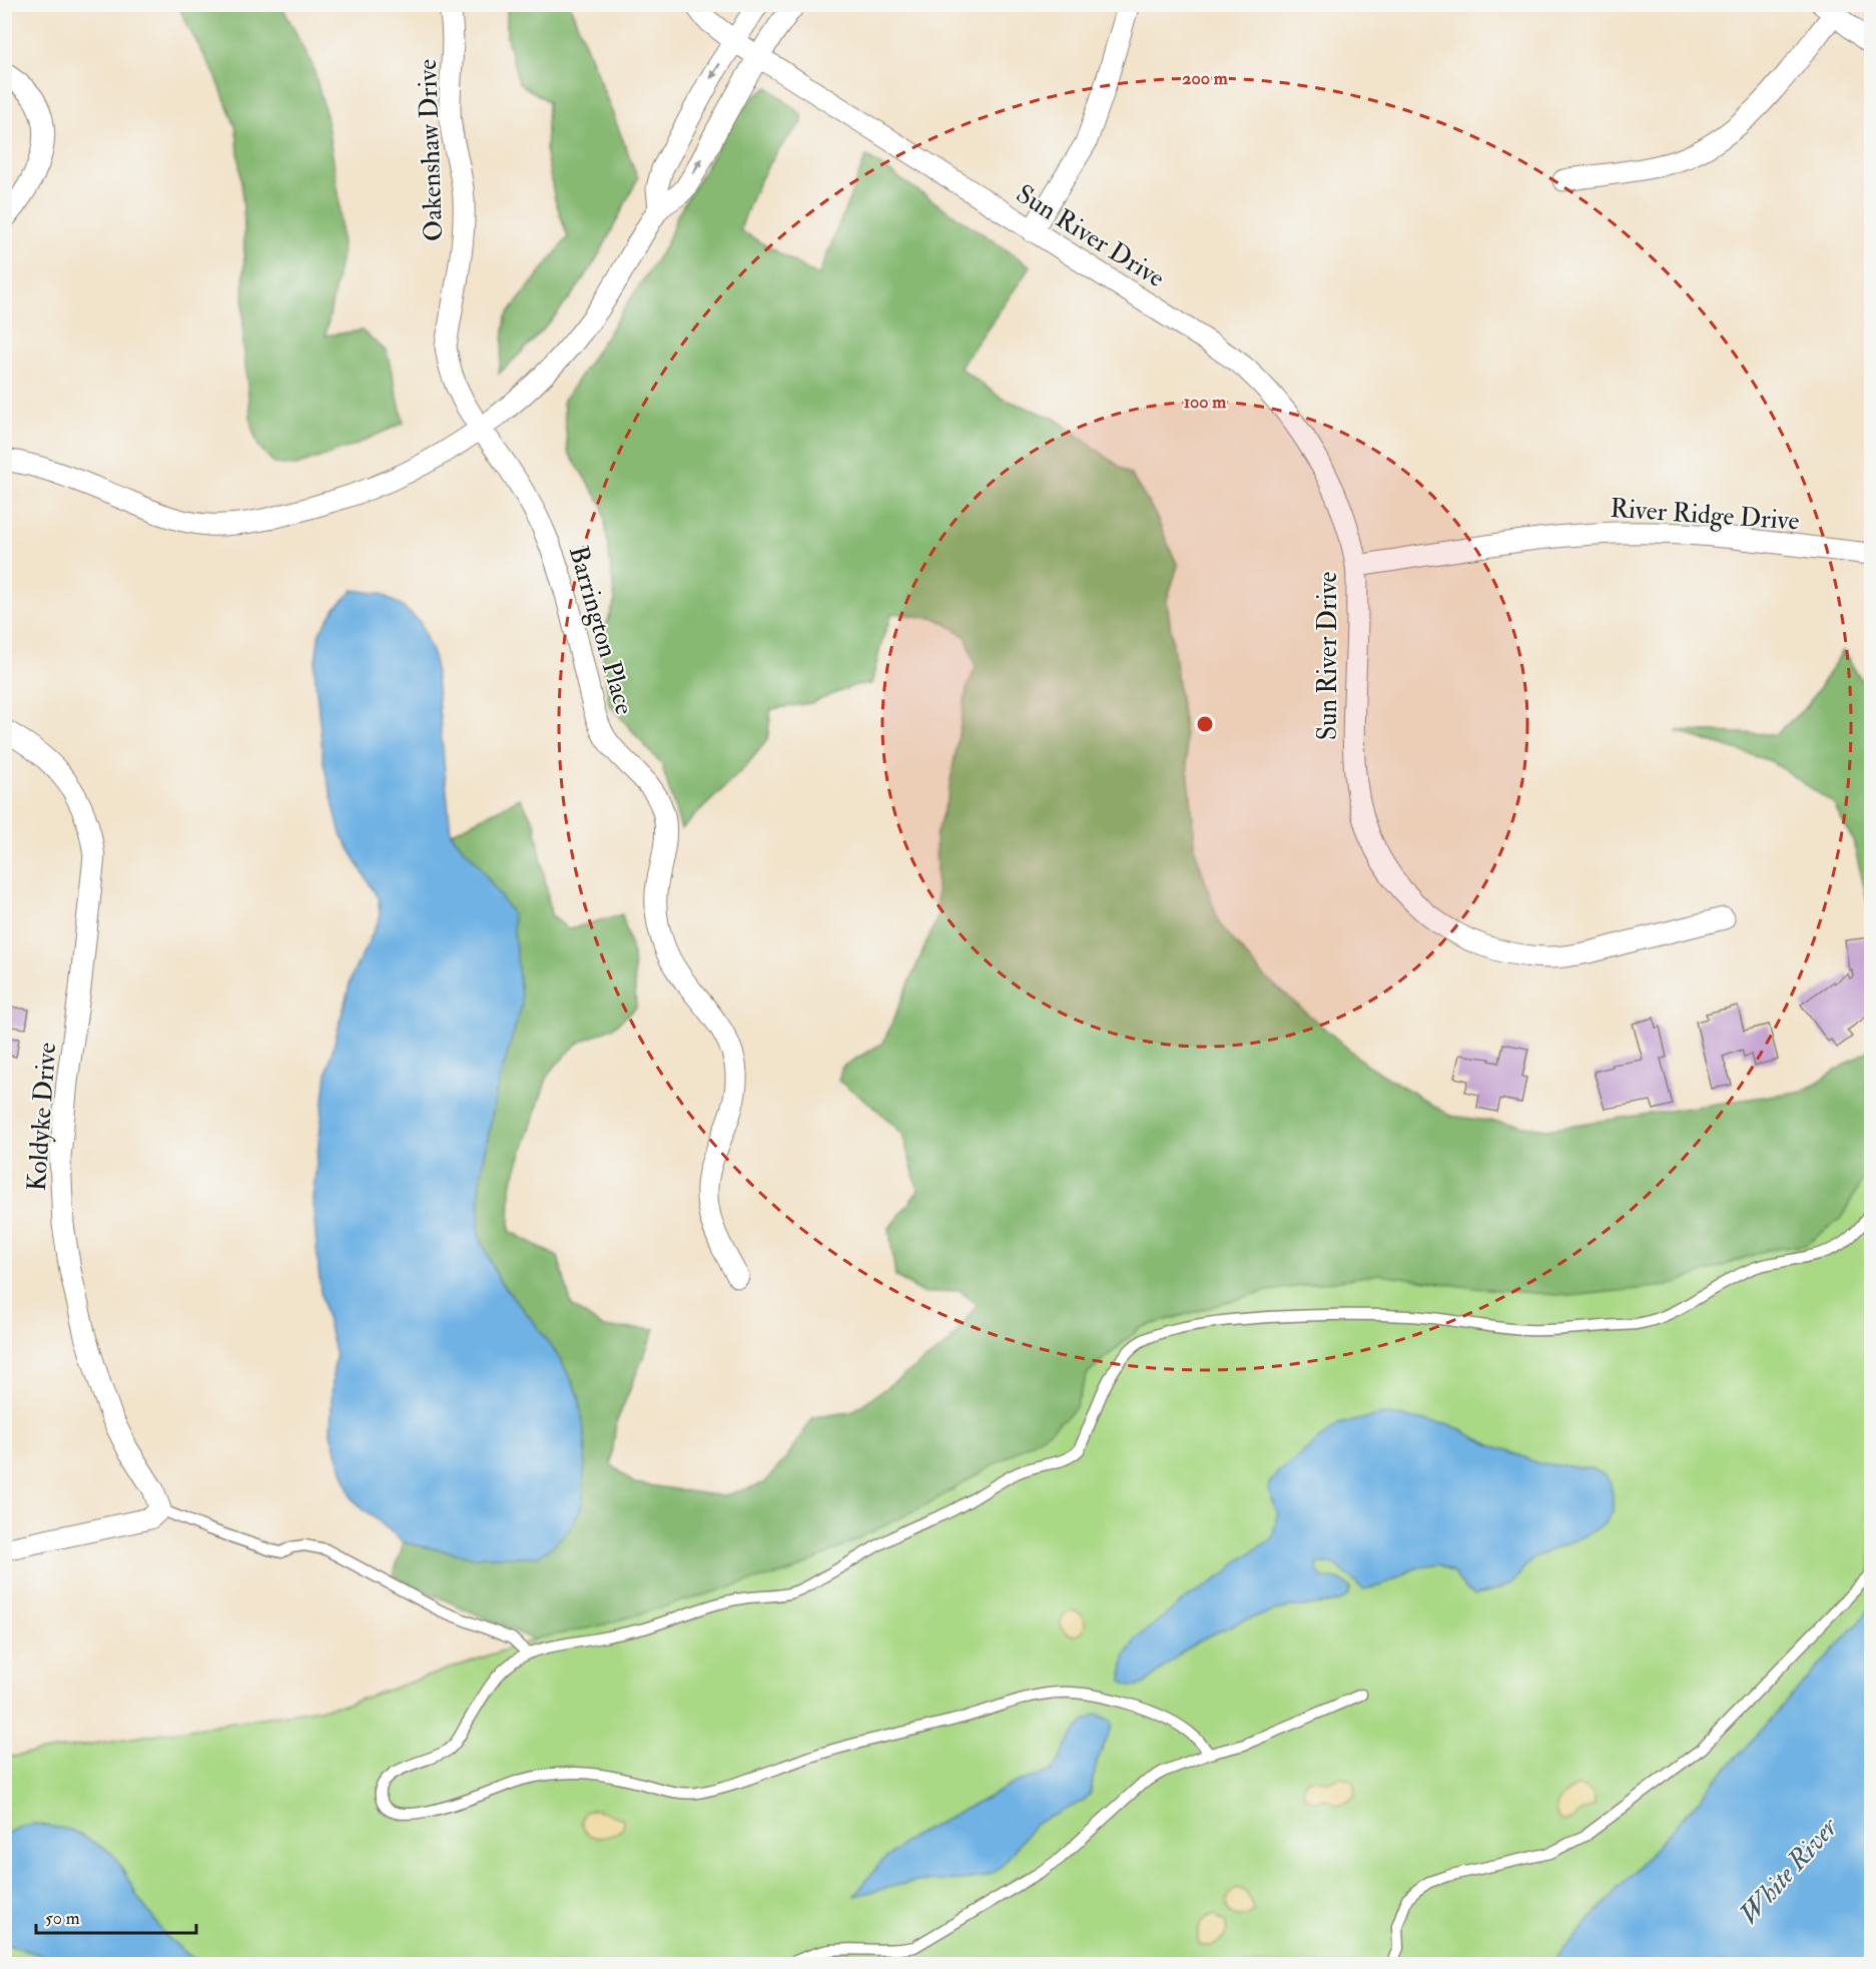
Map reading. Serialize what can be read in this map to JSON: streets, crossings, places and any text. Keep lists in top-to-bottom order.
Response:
{
  "streets": {
    "street": [
      "Oakenshaw Drive",
      "Sun River Drive",
      "River Ridge Drive",
      "Barrington Place",
      "Koldyke Drive"
    ]
  },
  "crossings": [
    ["Oakenshaw Drive", "Barrington Place"],
    ["Sun River Drive", "River Ridge Drive"]
  ],
  "water": ["White River"],
  "scale_bar": "50 m",
  "rings": ["200 m", "100 m"]
}
